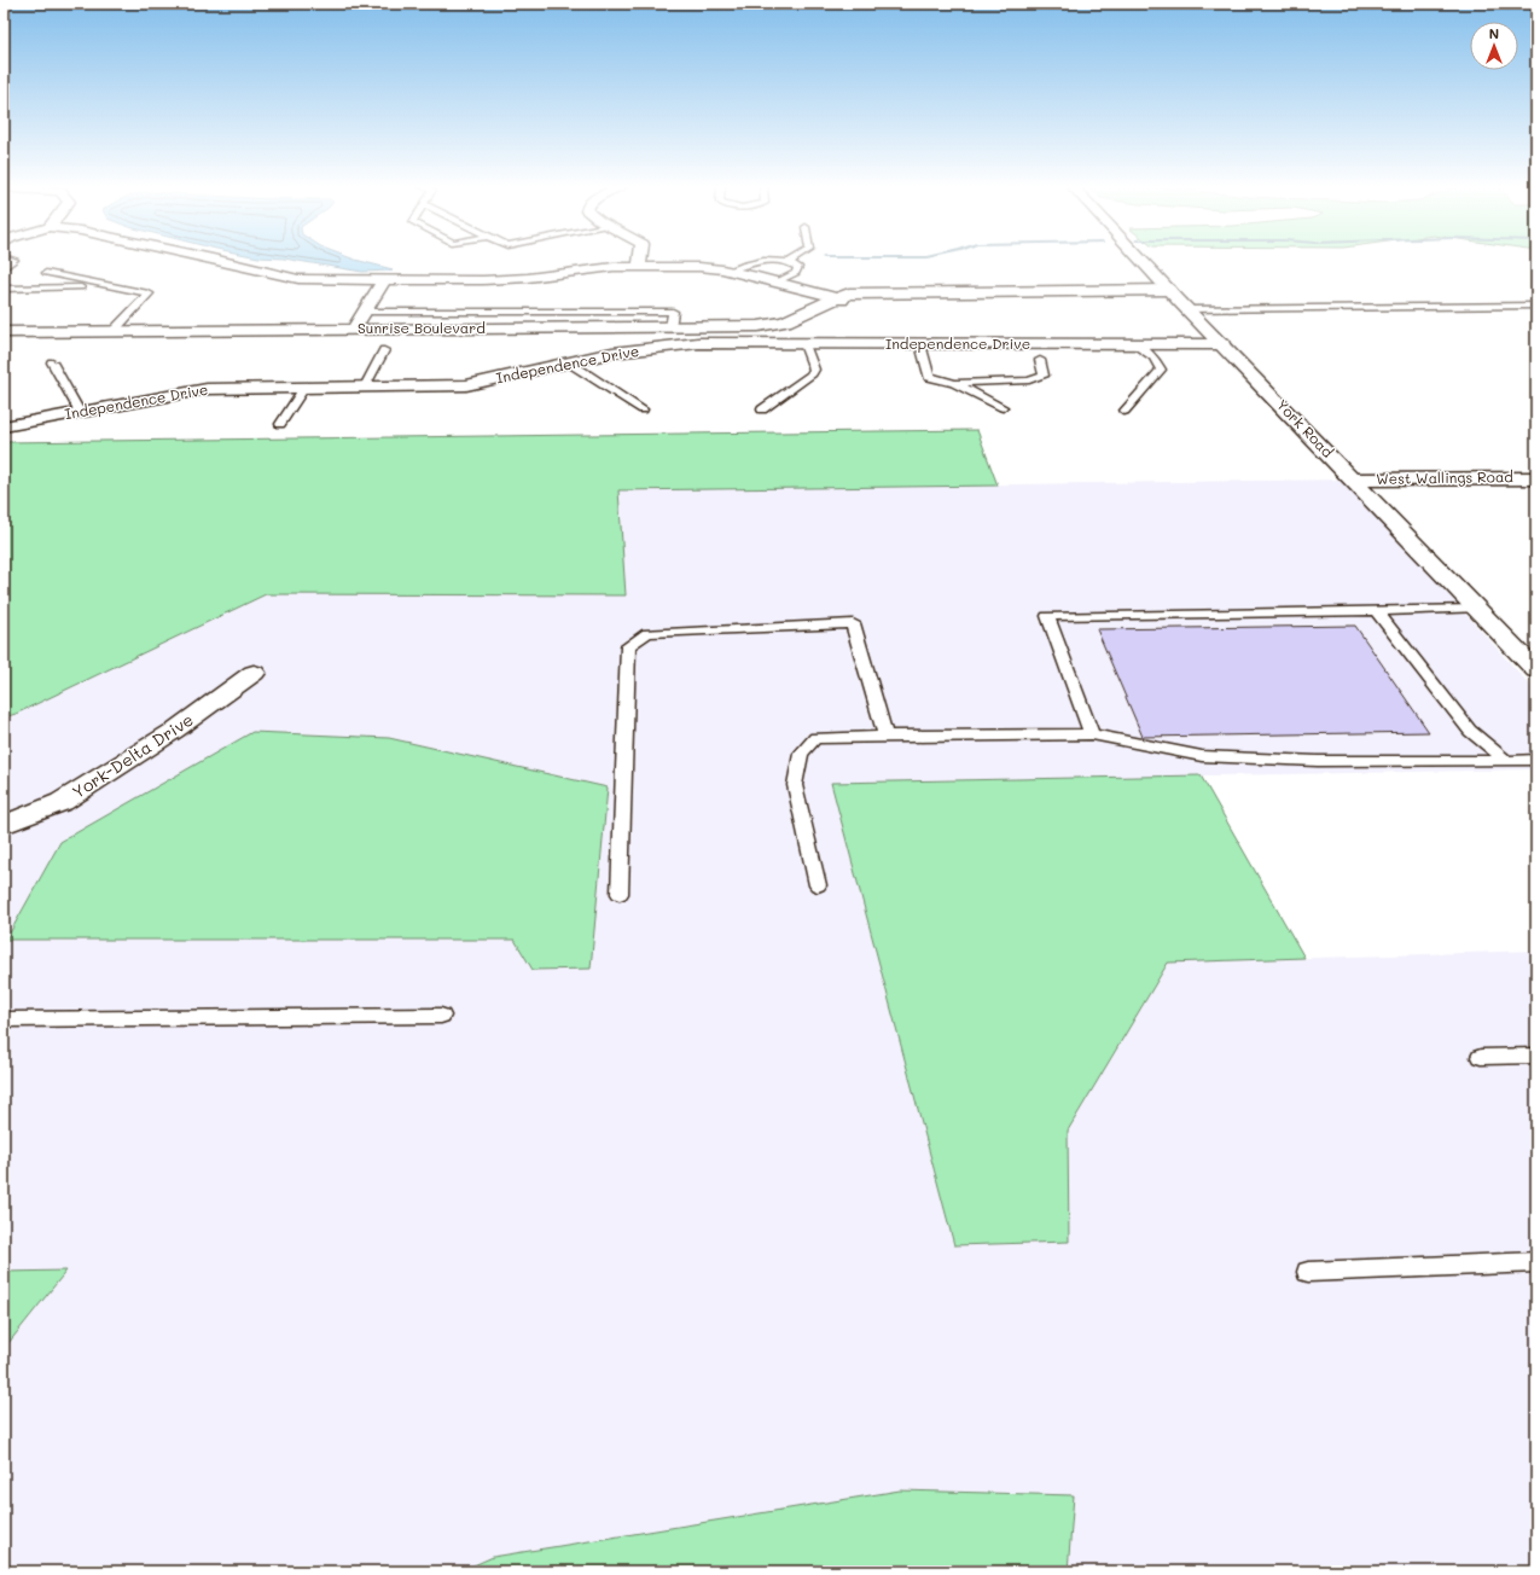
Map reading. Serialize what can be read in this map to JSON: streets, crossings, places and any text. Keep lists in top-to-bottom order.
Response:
{
  "streets": {
    "street": [
      "Sunrise Boulevard",
      "Independence Drive",
      "York Road",
      "West Wallings Road",
      "York-Delta Drive"
    ]
  },
  "crossings": [
    ["Independence Drive", "York Road"],
    ["York Road", "West Wallings Road"]
  ],
  "north": "top"
}
